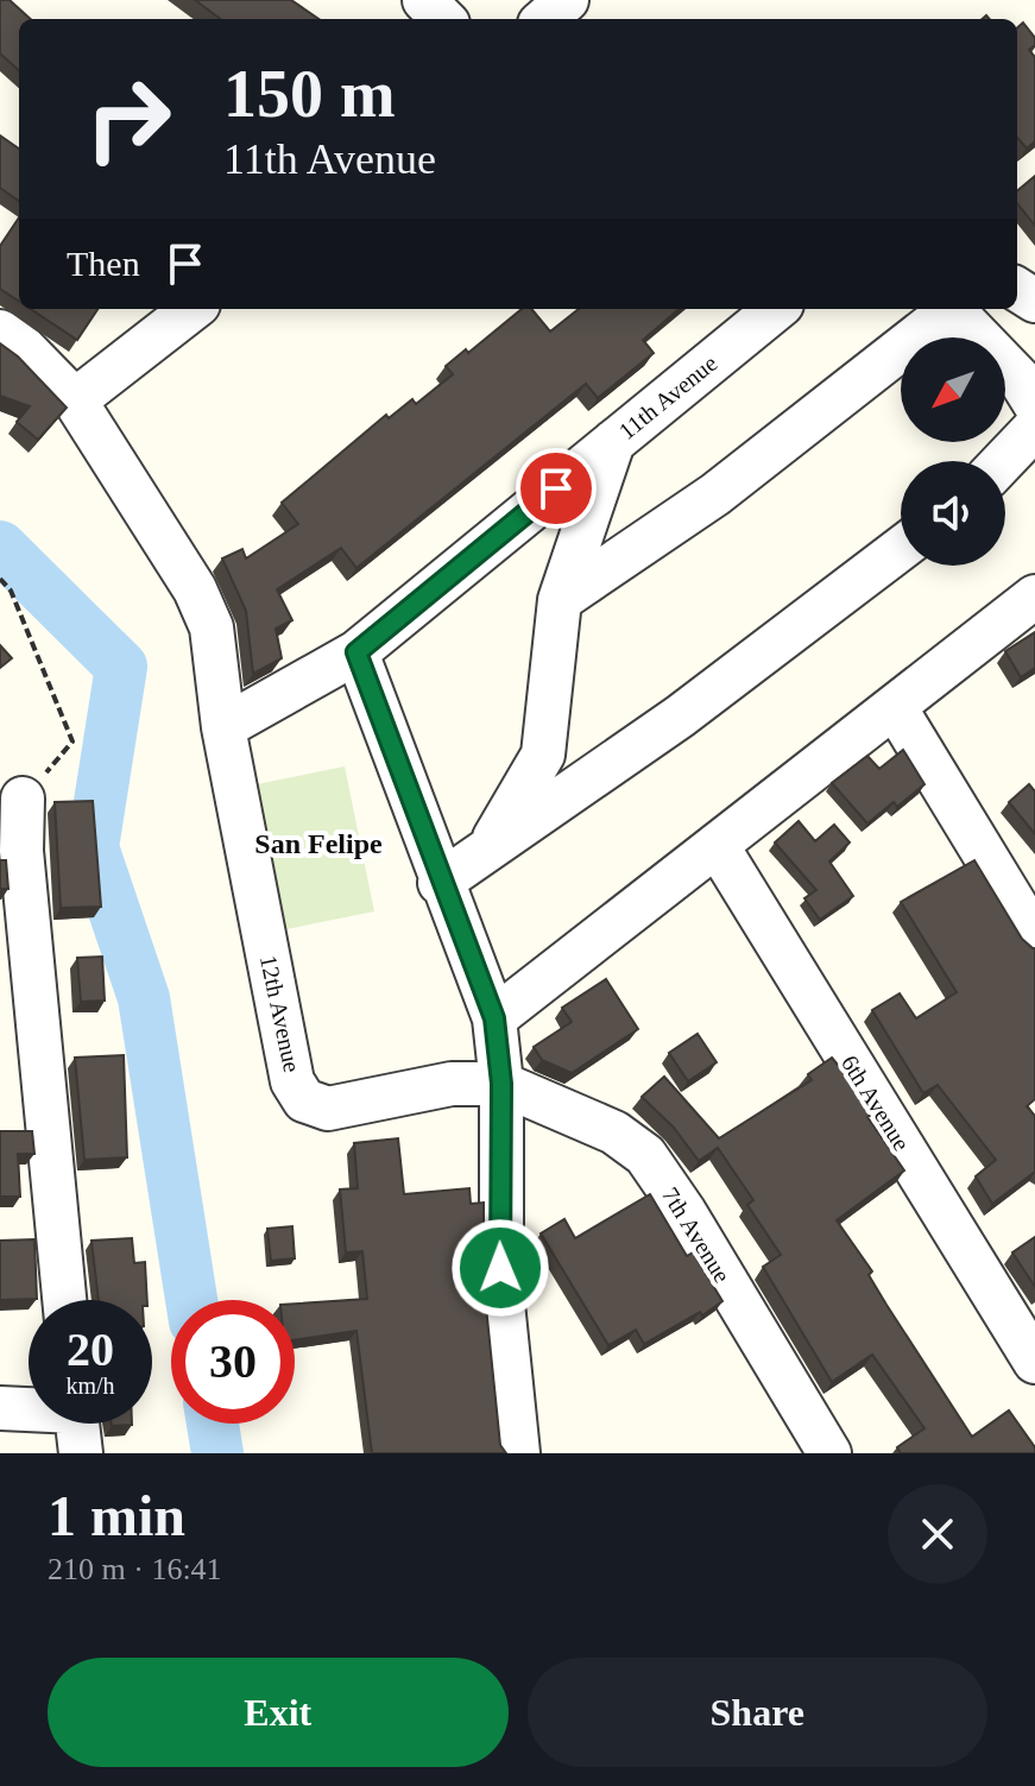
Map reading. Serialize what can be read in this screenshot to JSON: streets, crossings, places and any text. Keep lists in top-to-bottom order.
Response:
{
  "streets": {
    "street": [
      "11th Avenue",
      "12th Avenue",
      "6th Avenue",
      "7th Avenue"
    ]
  },
  "crossings": [
    ["11th Avenue", "12th Avenue"],
    ["12th Avenue", "7th Avenue"]
  ],
  "districts": ["San Felipe"],
  "north": "bottom left",
  "page": {
    "turn": ["150 m", "11th Avenue"],
    "then": "Then",
    "speed": "20 km/h",
    "limit": "30",
    "heading": ["1 min", "210 m · 16:41"],
    "buttons": ["Exit", "Share"]
  }
}
